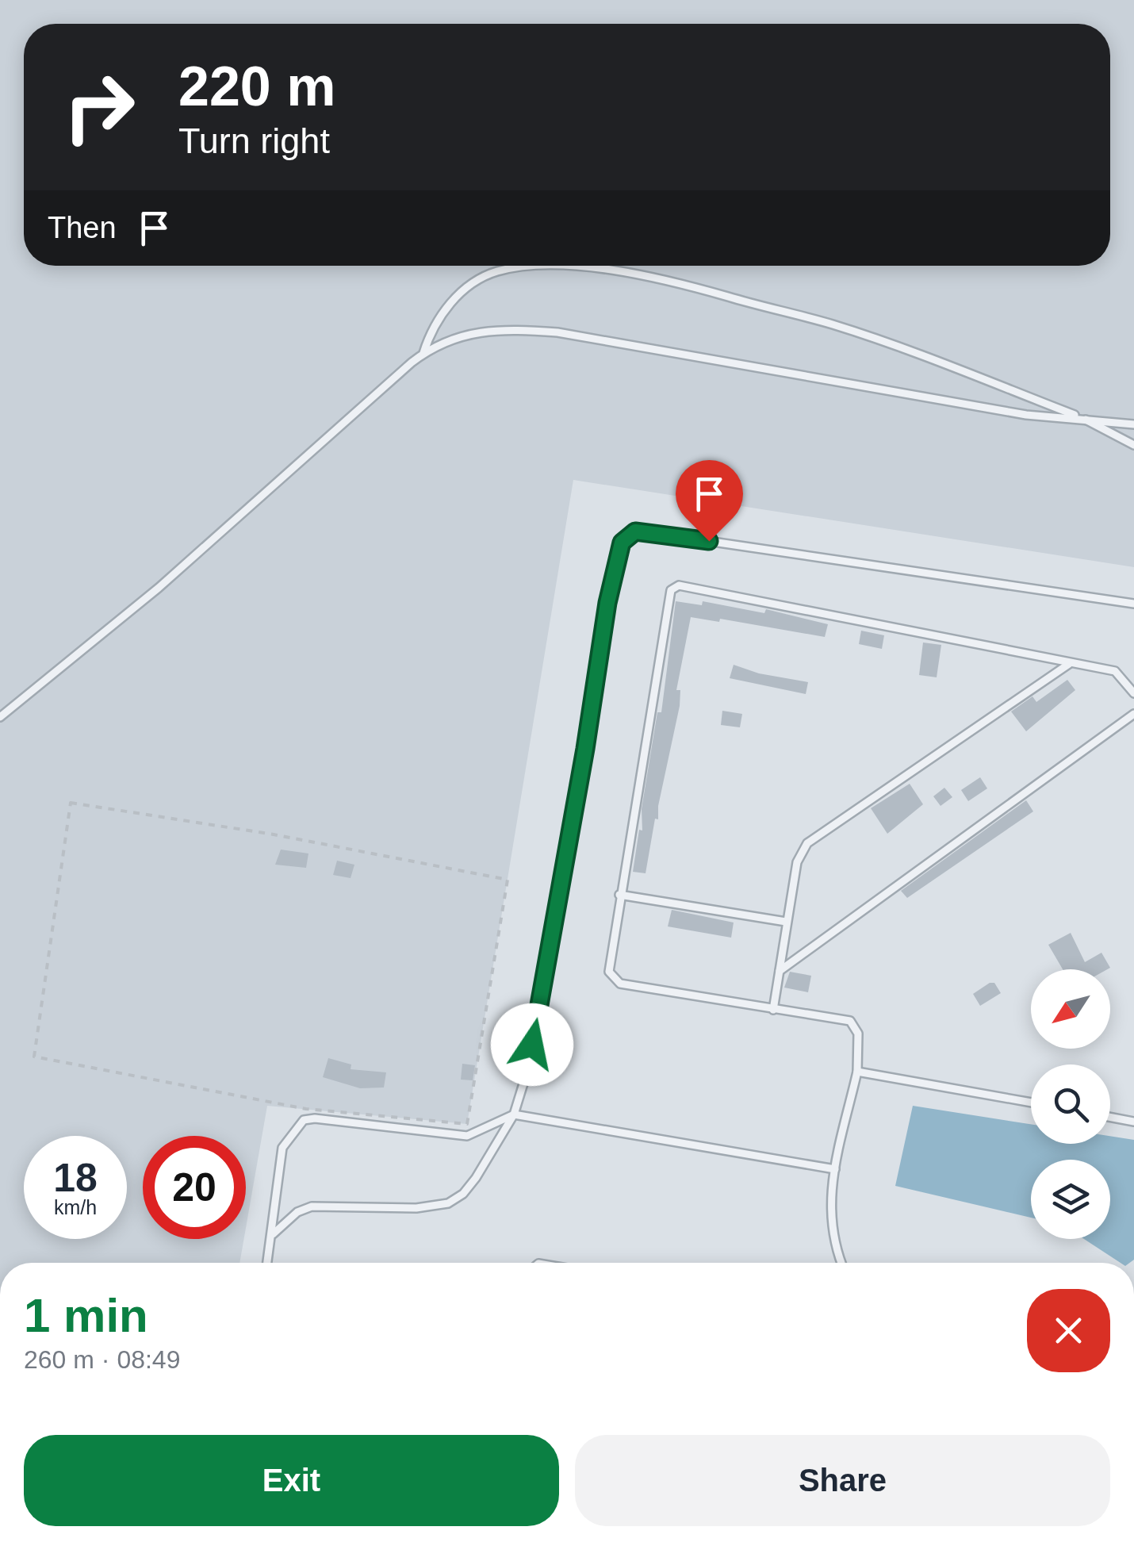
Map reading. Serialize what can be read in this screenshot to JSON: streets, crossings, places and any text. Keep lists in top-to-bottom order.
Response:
{
  "north": "bottom left",
  "page": {
    "turn": ["220 m", "Turn right"],
    "then": "Then",
    "speed": "18 km/h",
    "limit": "20",
    "heading": ["1 min", "260 m · 08:49"],
    "buttons": ["Exit", "Share"]
  }
}
